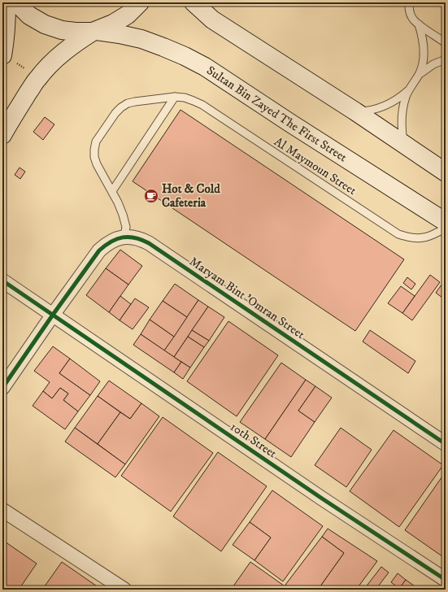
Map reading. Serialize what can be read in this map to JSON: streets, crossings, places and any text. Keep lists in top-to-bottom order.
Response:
{
  "streets": {
    "main road": ["Sultan Bin Zayed The First Street"],
    "street": ["Maryam Bint 'Omran Street", "10th Street"],
    "lane": ["Al Maymoun Street"]
  },
  "crossings": [
    ["Al Maymoun Street", "Maryam Bint 'Omran Street"],
    ["Maryam Bint 'Omran Street", "10th Street"]
  ],
  "places": {
    "cafe": ["Hot & Cold Cafeteria"]
  }
}
